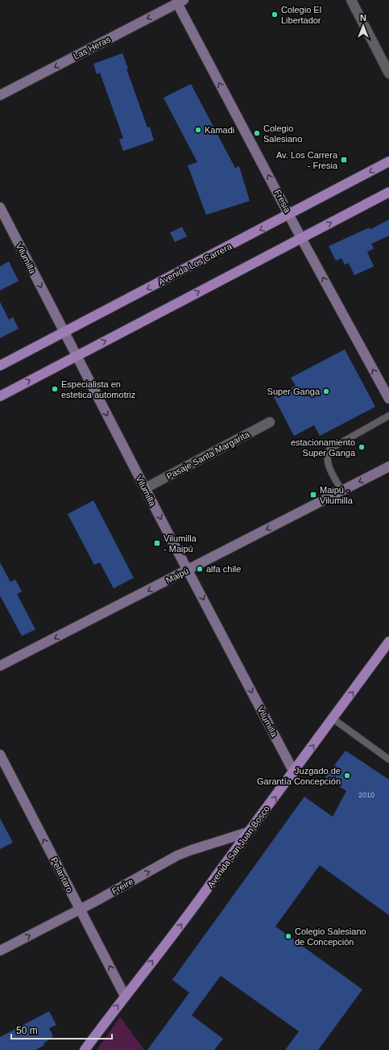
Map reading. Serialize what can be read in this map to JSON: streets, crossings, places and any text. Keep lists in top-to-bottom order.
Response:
{
  "streets": {
    "main road": ["Avenida Los Carrera", "Avenida San Juan Bosco"],
    "street": [
      "Las Heras",
      "Fresia",
      "Vilumilla",
      "Pasaje Santa Margarita",
      "Maipú",
      "Pelantaro",
      "Freire"
    ]
  },
  "crossings": [
    ["Las Heras", "Fresia"],
    ["Fresia", "Avenida Los Carrera"],
    ["Vilumilla", "Avenida Los Carrera"],
    ["Vilumilla", "Pasaje Santa Margarita"],
    ["Vilumilla", "Maipú"],
    ["Vilumilla", "Avenida San Juan Bosco"],
    ["Avenida San Juan Bosco", "Pelantaro"],
    ["Avenida San Juan Bosco", "Freire"],
    ["Pelantaro", "Freire"]
  ],
  "one_way": [
    "Las Heras",
    "Fresia",
    "Vilumilla",
    "Maipú",
    "Avenida San Juan Bosco",
    "Pelantaro",
    "Freire"
  ],
  "places": {
    "other": [
      "Colegio El Libertador",
      "Kamadi",
      "Colegio Salesiano",
      "Especialista en estetica automotriz",
      "Super Ganga",
      "estacionamiento Super Ganga",
      "alfa chile",
      "Juzgado de Garantía Concepción",
      "Colegio Salesiano de Concepción"
    ],
    "transit": ["Av. Los Carrera - Fresia", "Maipú - Vilumilla", "Vilumilla - Maipú"]
  },
  "house_numbers": ["2010"],
  "scale_bar": "50 m",
  "north": "top"
}
